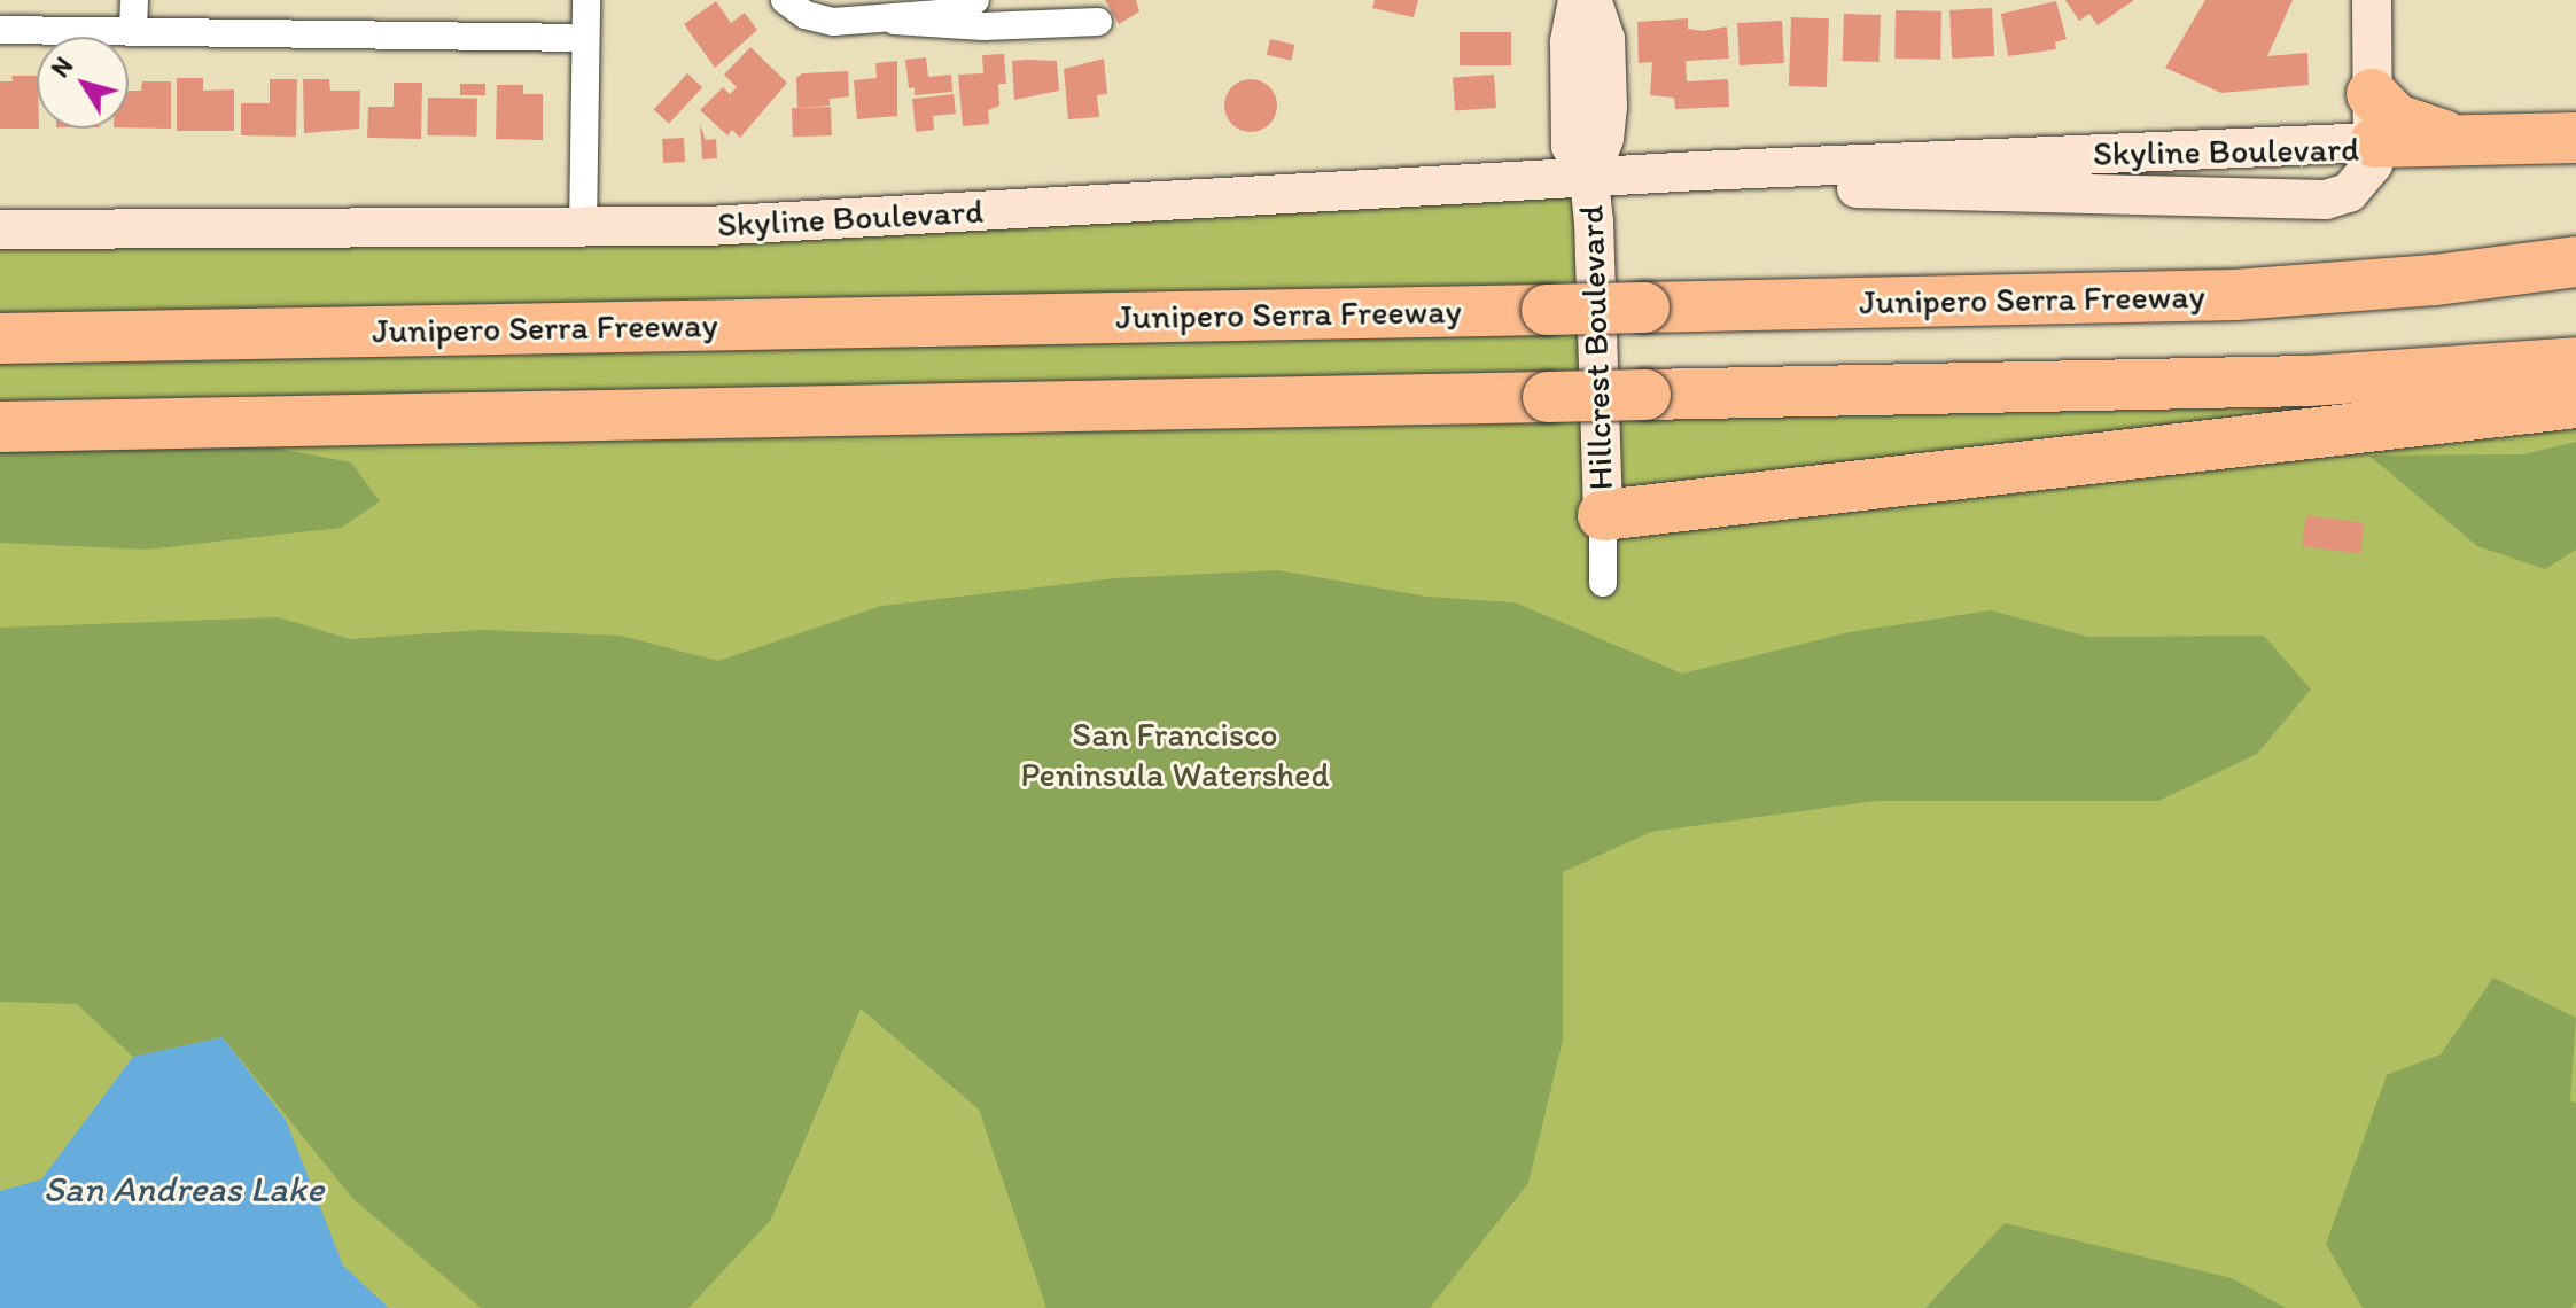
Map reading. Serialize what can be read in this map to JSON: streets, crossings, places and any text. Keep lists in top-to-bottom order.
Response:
{
  "streets": {
    "highway": ["Junipero Serra Freeway"],
    "main road": ["Skyline Boulevard", "Hillcrest Boulevard"]
  },
  "crossings": [
    ["Skyline Boulevard", "Hillcrest Boulevard"]
  ],
  "water": ["San Andreas Lake"],
  "parks": ["San Francisco Peninsula Watershed"],
  "north": "top left"
}
